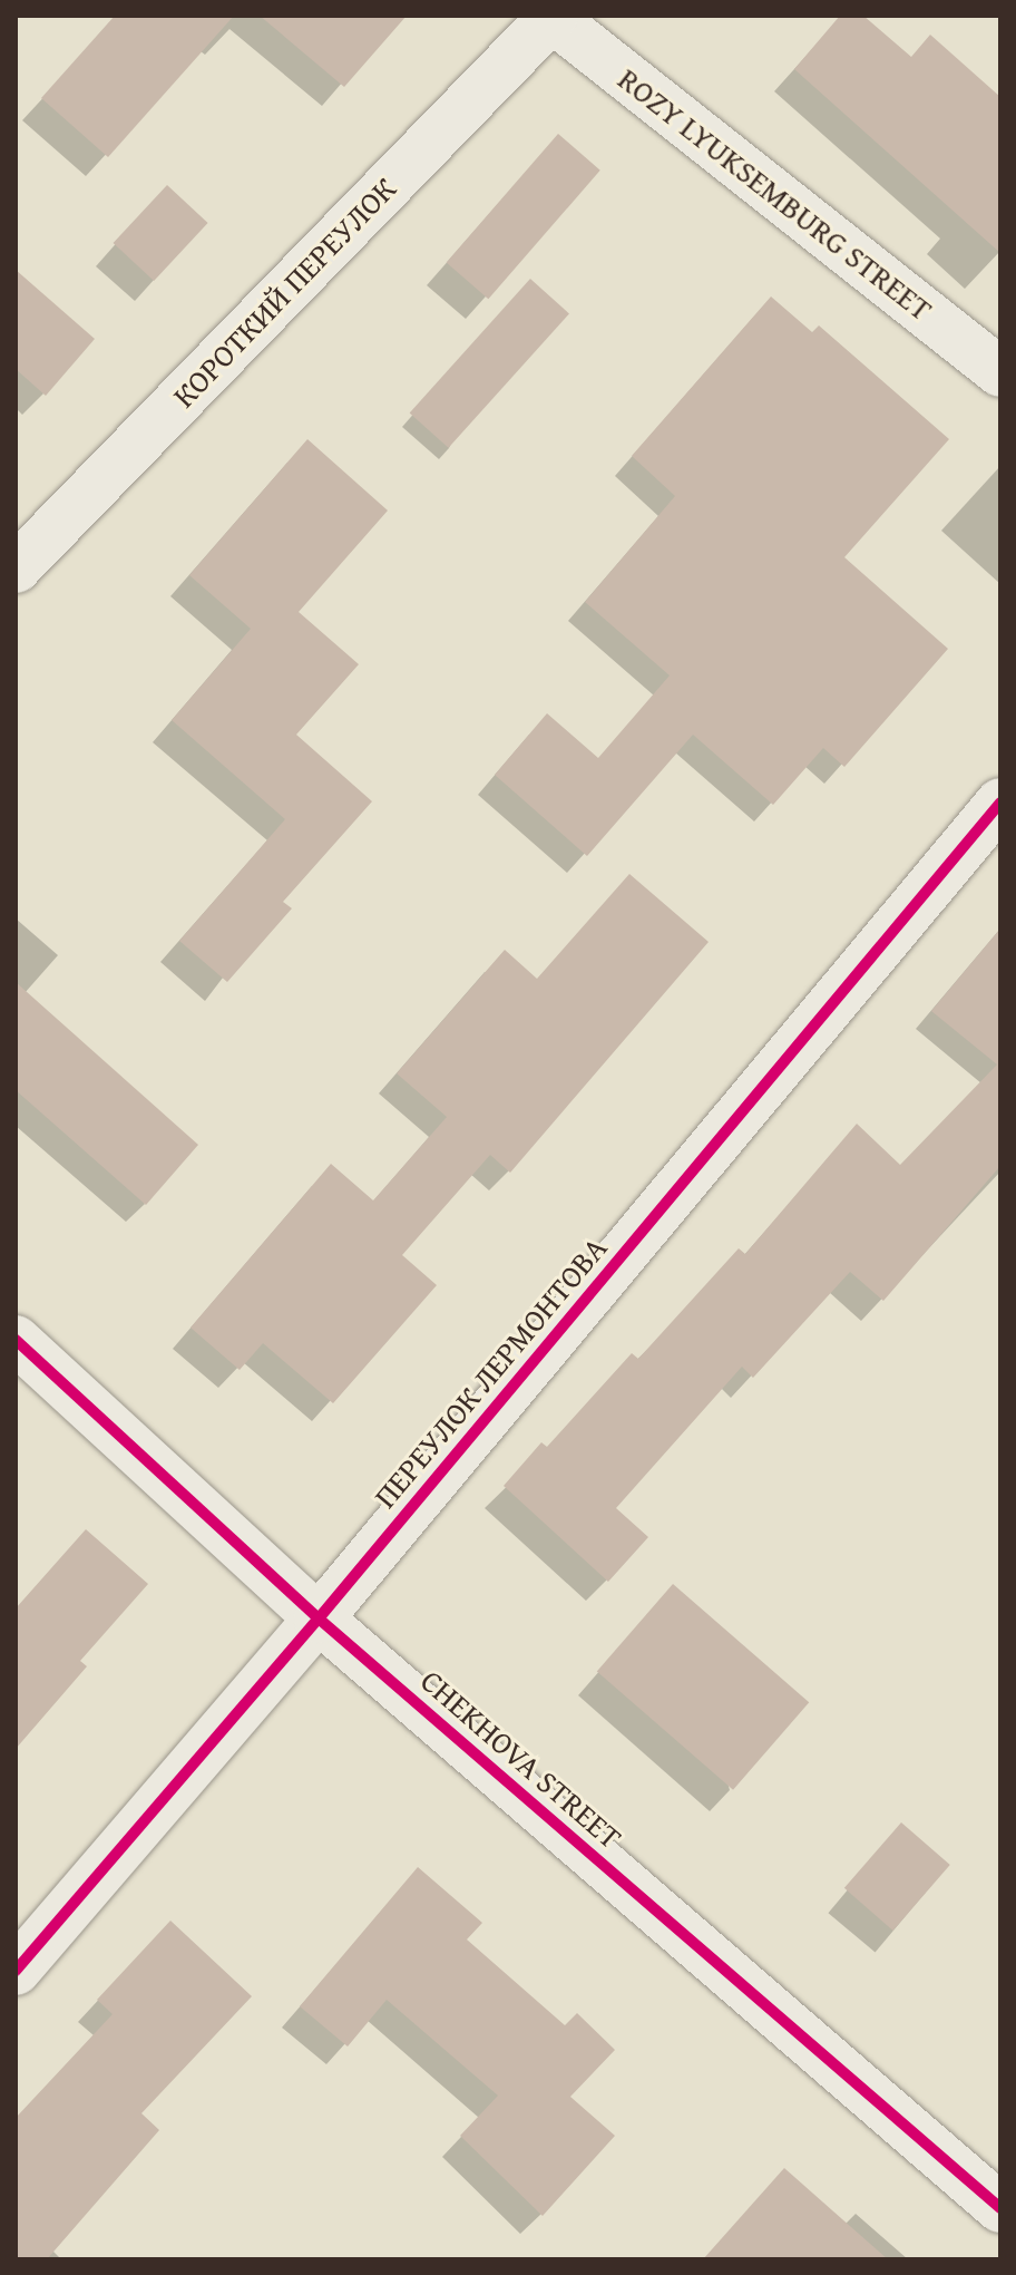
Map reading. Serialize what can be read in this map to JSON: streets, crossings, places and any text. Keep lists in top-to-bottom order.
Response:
{
  "streets": {
    "street": [
      "ROZY LYUKSEMBURG STREET",
      "КОРОТКИЙ ПЕРЕУЛОК",
      "ПЕРЕУЛОК ЛЕРМОНТОВА",
      "CHEKHOVA STREET"
    ]
  },
  "crossings": [
    ["ROZY LYUKSEMBURG STREET", "КОРОТКИЙ ПЕРЕУЛОК"],
    ["ПЕРЕУЛОК ЛЕРМОНТОВА", "CHEKHOVA STREET"]
  ]
}
